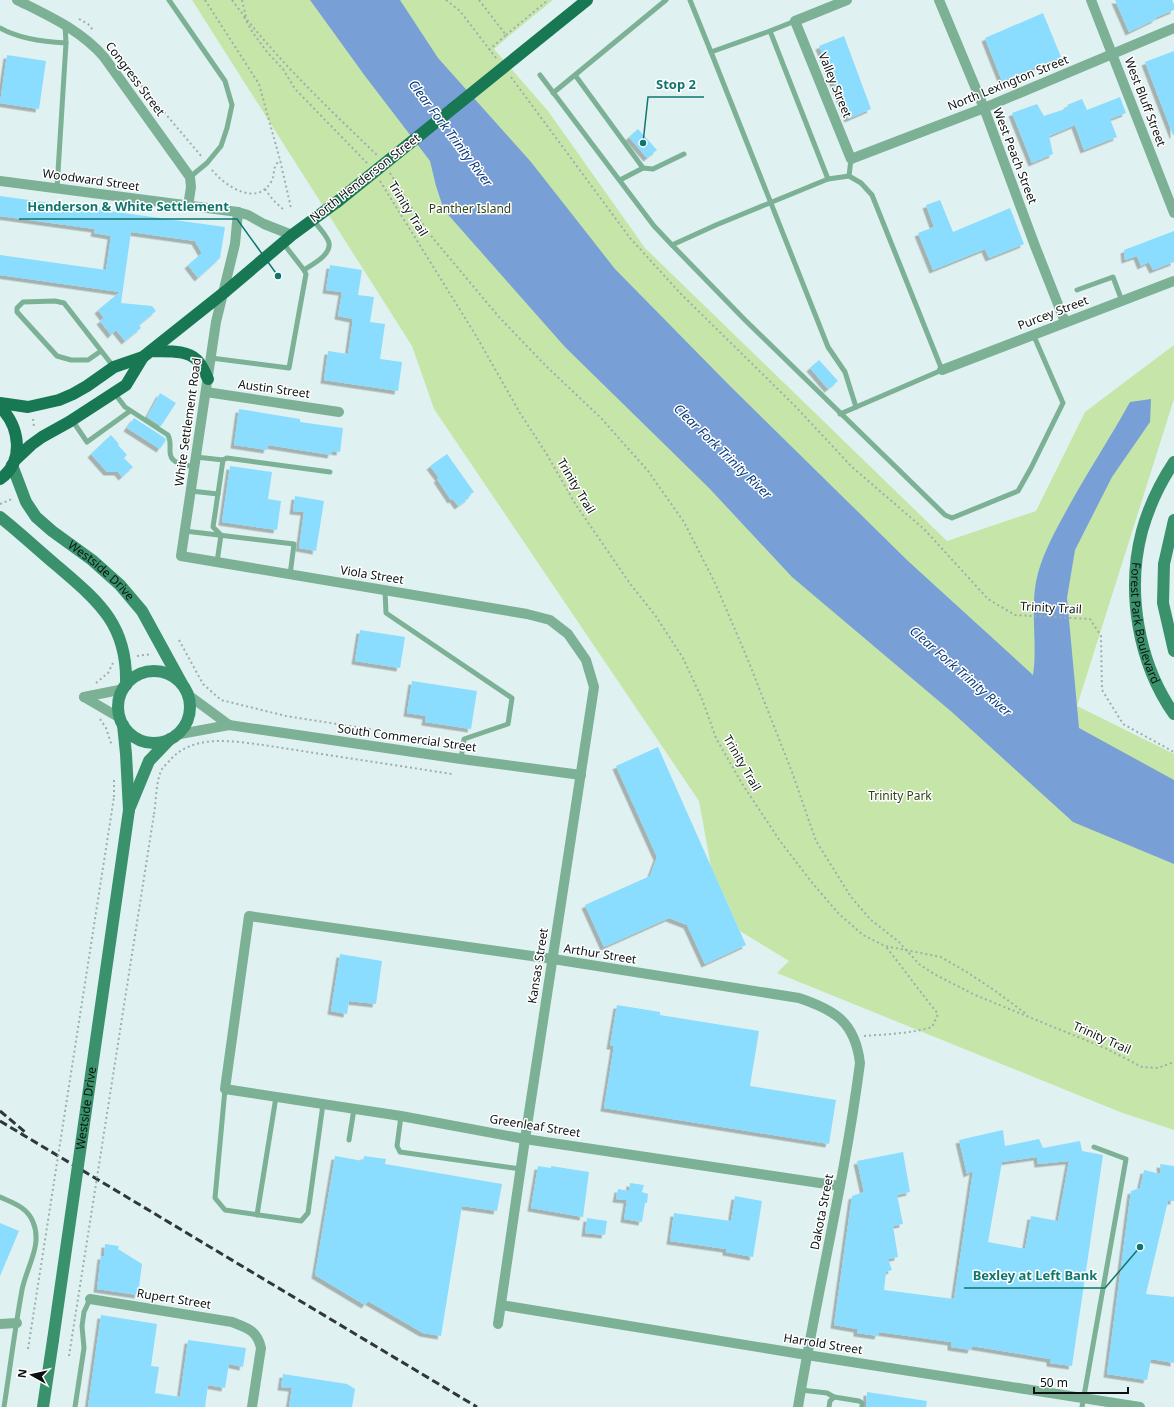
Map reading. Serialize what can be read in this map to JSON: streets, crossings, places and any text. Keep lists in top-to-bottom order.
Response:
{
  "streets": {
    "main road": ["North Henderson Street", "Westside Drive", "Forest Park Boulevard"],
    "street": [
      "Congress Street",
      "North Lexington Street",
      "Valley Street",
      "West Bluff Street",
      "West Peach Street",
      "Woodward Street",
      "Purcey Street",
      "Austin Street",
      "White Settlement Road",
      "Viola Street",
      "South Commercial Street",
      "Arthur Street",
      "Kansas Street",
      "Greenleaf Street",
      "Dakota Street",
      "Rupert Street",
      "Harrold Street"
    ],
    "path": ["Trinity Trail"]
  },
  "crossings": [
    ["North Lexington Street", "Valley Street"],
    ["North Lexington Street", "West Bluff Street"],
    ["North Lexington Street", "West Peach Street"],
    ["West Peach Street", "Purcey Street"],
    ["North Henderson Street", "Woodward Street"],
    ["North Henderson Street", "White Settlement Road"],
    ["North Henderson Street", "Westside Drive"],
    ["Woodward Street", "White Settlement Road"],
    ["Austin Street", "White Settlement Road"],
    ["White Settlement Road", "Viola Street"],
    ["Westside Drive", "South Commercial Street"],
    ["Viola Street", "Kansas Street"],
    ["South Commercial Street", "Kansas Street"],
    ["Arthur Street", "Kansas Street"],
    ["Arthur Street", "Greenleaf Street"],
    ["Arthur Street", "Dakota Street"],
    ["Kansas Street", "Greenleaf Street"],
    ["Kansas Street", "Harrold Street"],
    ["Greenleaf Street", "Dakota Street"],
    ["Dakota Street", "Harrold Street"]
  ],
  "water": ["Clear Fork Trinity River"],
  "parks": ["Panther Island", "Trinity Park"],
  "places": ["Stop 2", "Henderson & White Settlement", "Bexley at Left Bank"],
  "scale_bar": "50 m",
  "north": "left"
}
